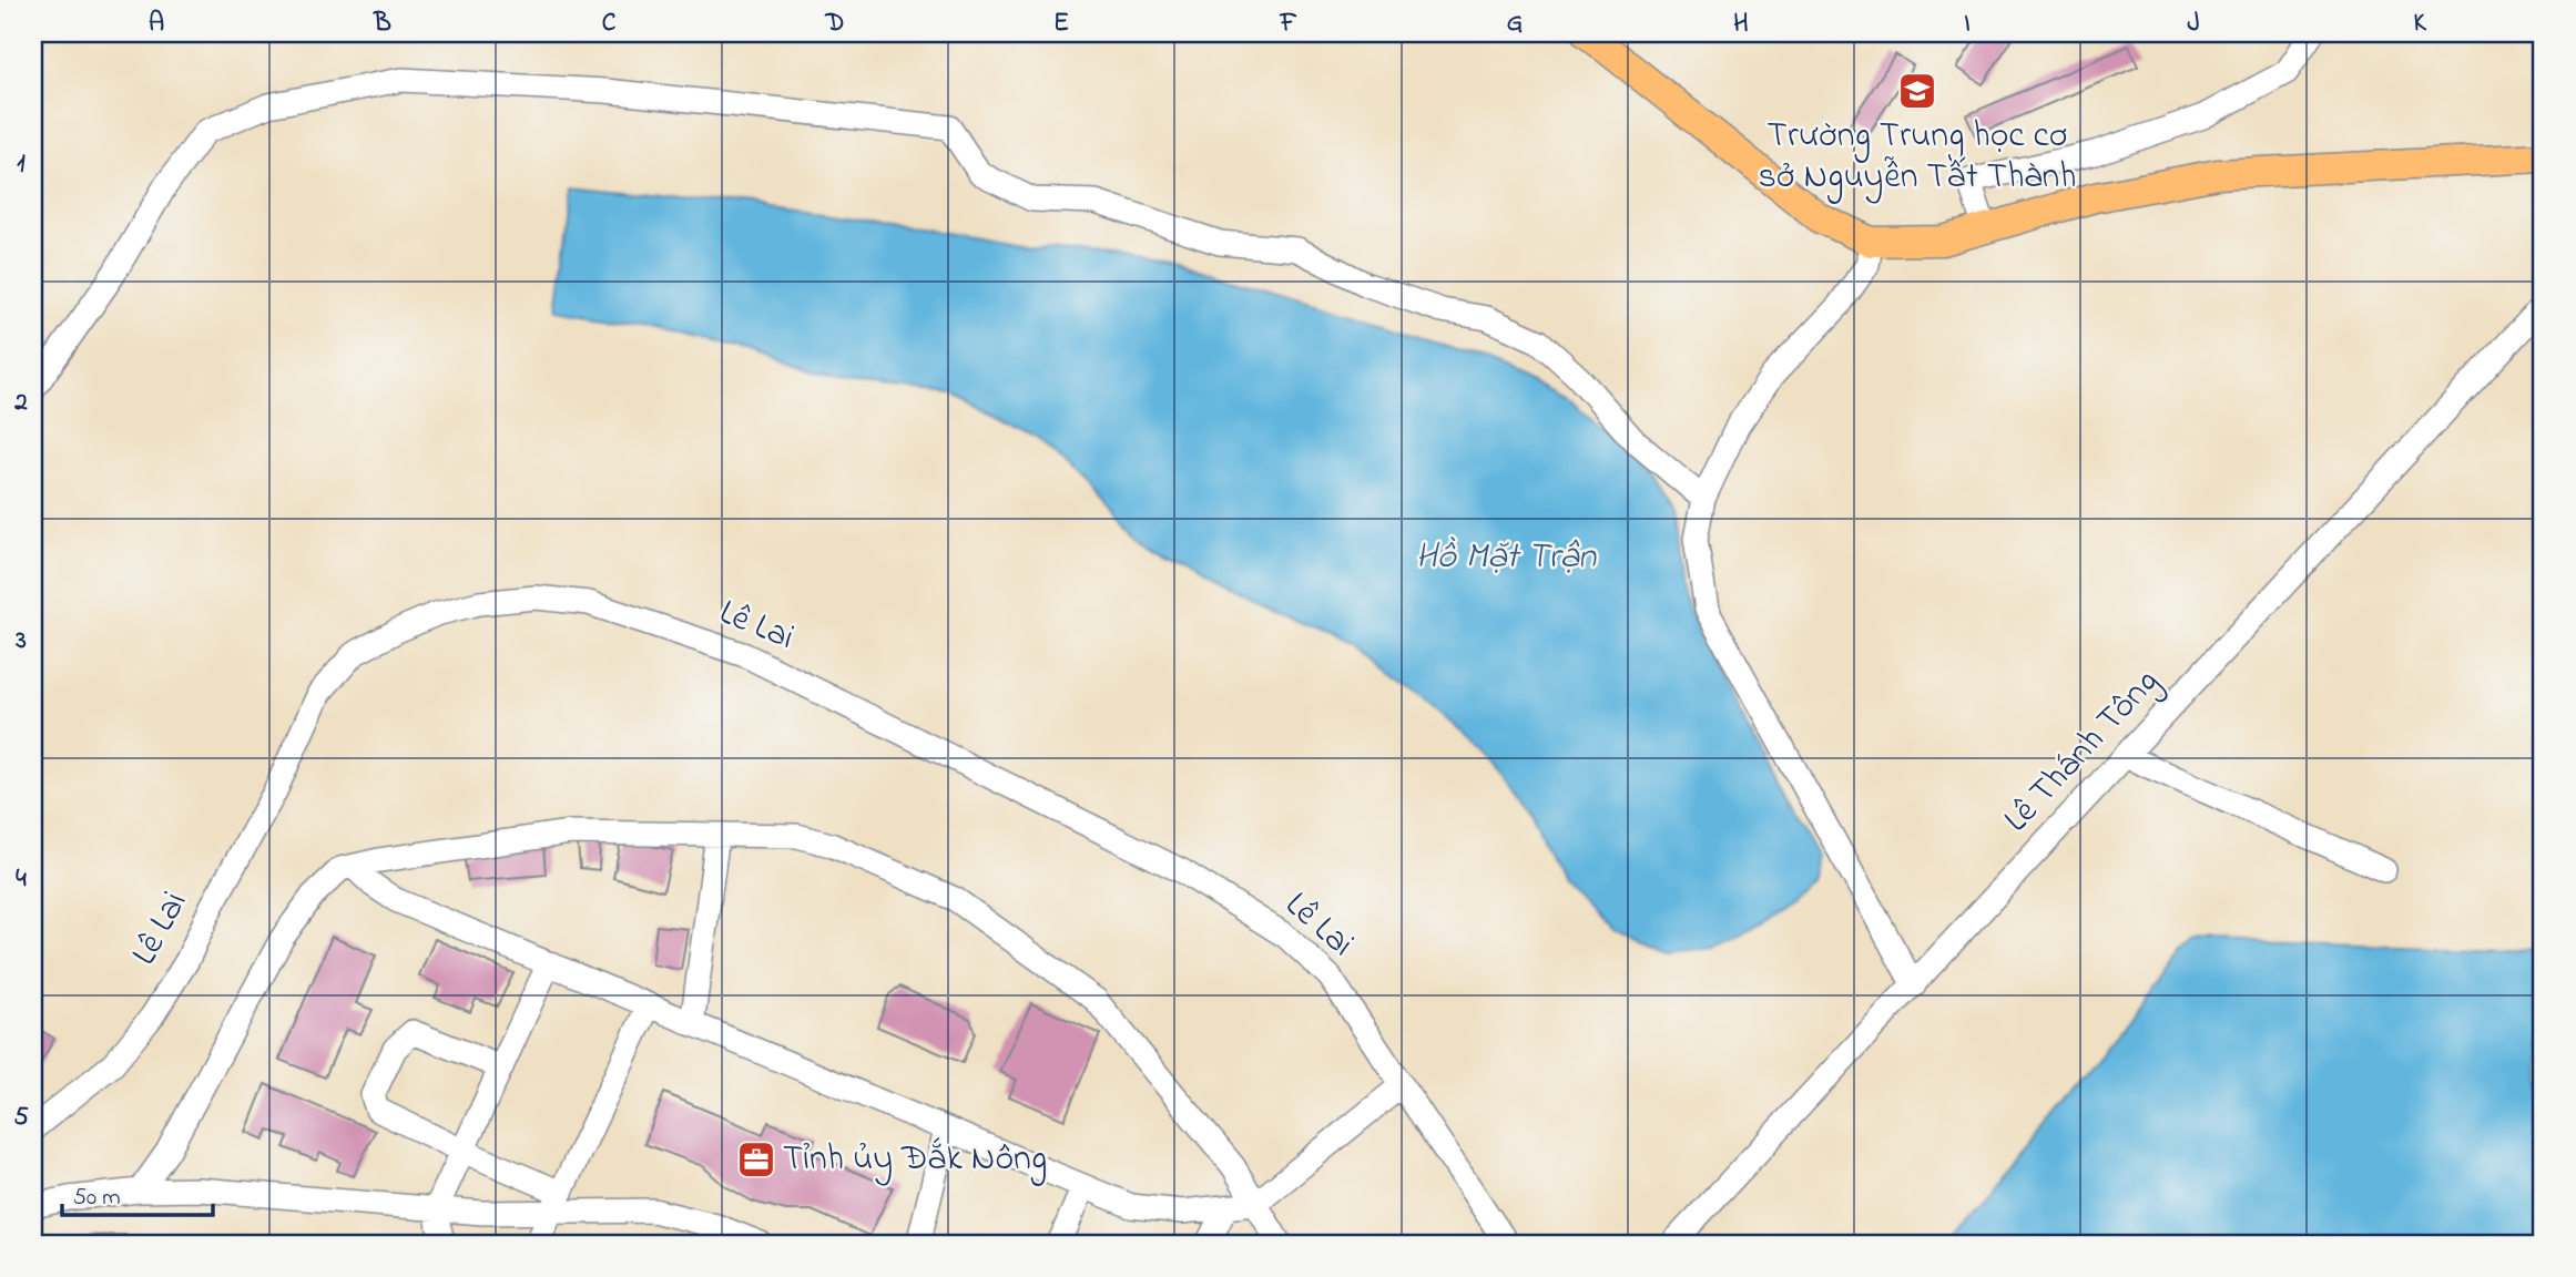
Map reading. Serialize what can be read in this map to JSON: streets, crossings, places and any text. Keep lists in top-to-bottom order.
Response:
{
  "streets": {
    "street": ["Lê Lai", "Lê Thánh Tông"]
  },
  "water": ["Hồ Mặt Trận"],
  "places": {
    "school or university": ["Trường Trung học cơ sở Nguyễn Tất Thành"],
    "office": ["Tỉnh ủy Đắk Nông"]
  },
  "scale_bar": "50 m",
  "grid": {
    "columns": [
      "A",
      "B",
      "C",
      "D",
      "E",
      "F",
      "G",
      "H",
      "I",
      "J",
      "K"
    ],
    "rows": [
      "1",
      "2",
      "3",
      "4",
      "5"
    ]
  }
}
